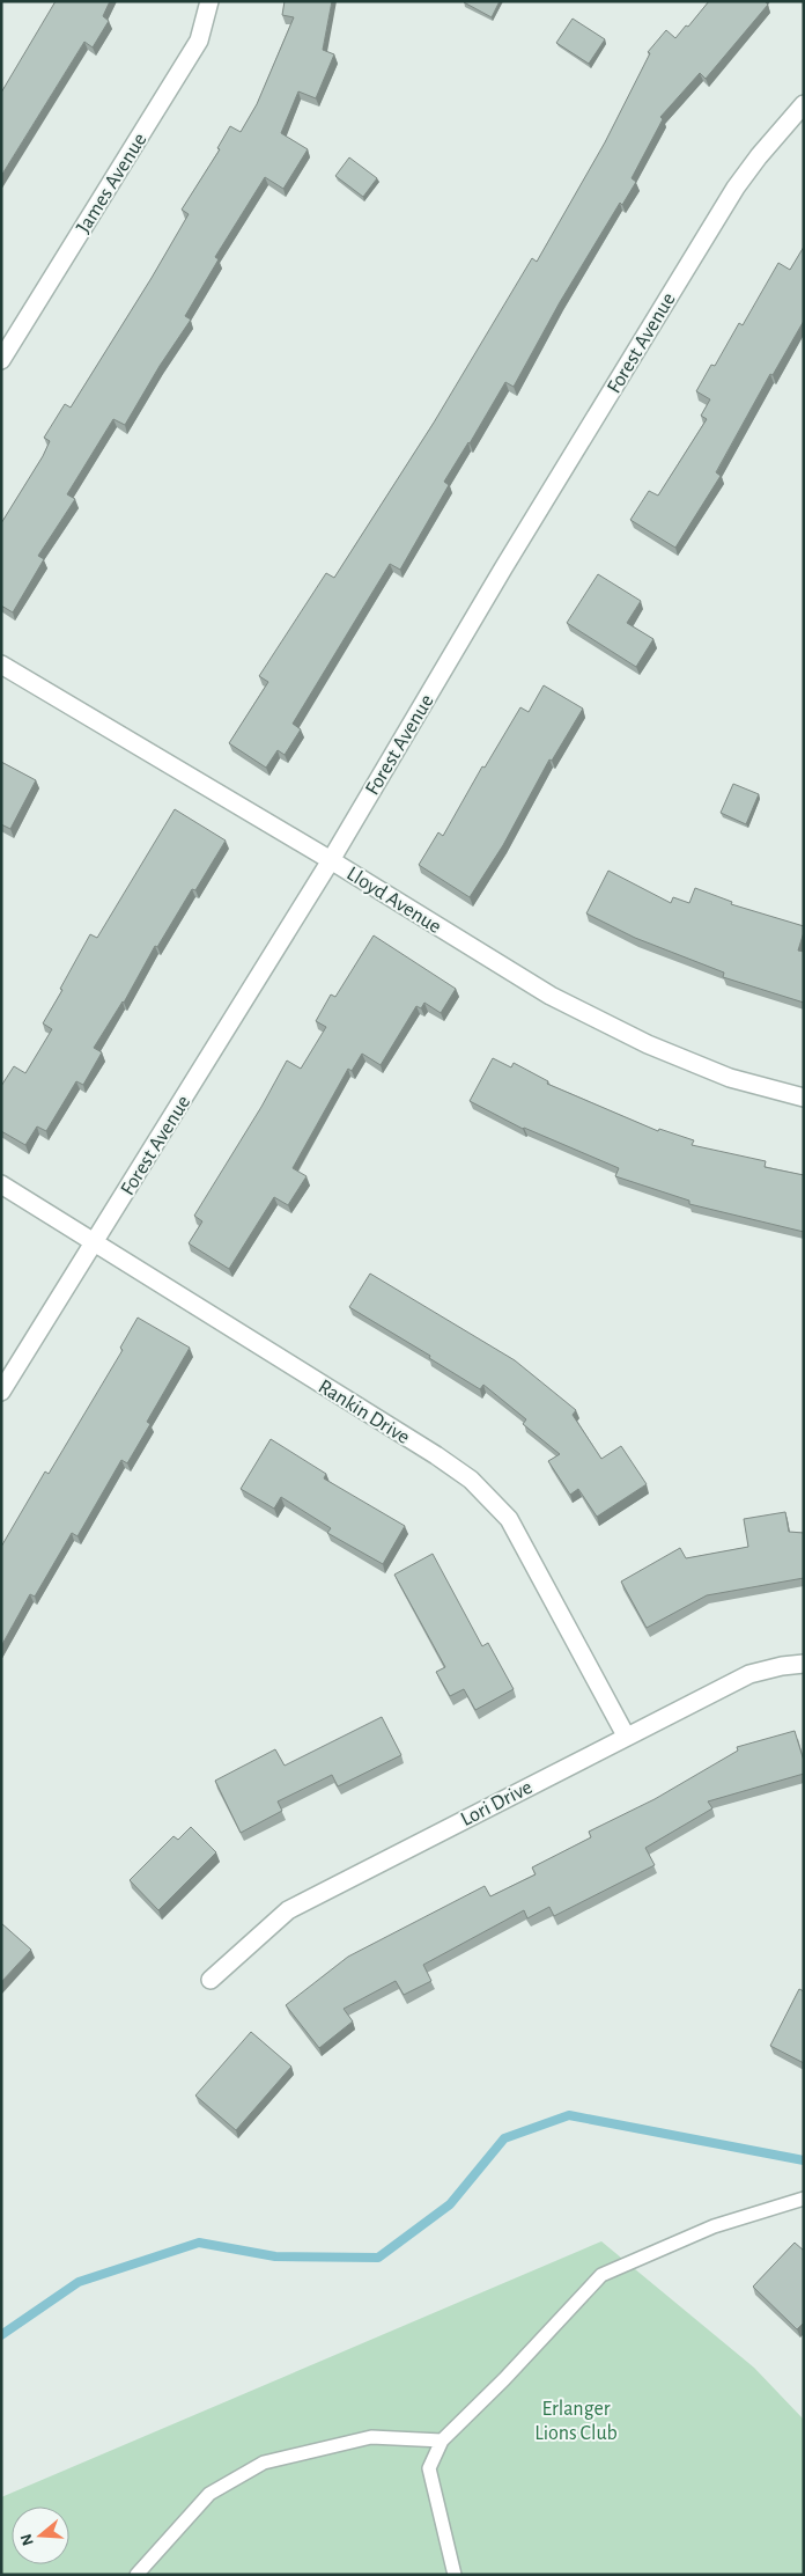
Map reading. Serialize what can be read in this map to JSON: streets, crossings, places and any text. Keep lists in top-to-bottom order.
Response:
{
  "streets": {
    "street": [
      "James Avenue",
      "Forest Avenue",
      "Lloyd Avenue",
      "Rankin Drive",
      "Lori Drive"
    ]
  },
  "crossings": [
    ["Forest Avenue", "Lloyd Avenue"],
    ["Forest Avenue", "Rankin Drive"],
    ["Rankin Drive", "Lori Drive"]
  ],
  "parks": ["Erlanger Lions Club"],
  "north": "left"
}
